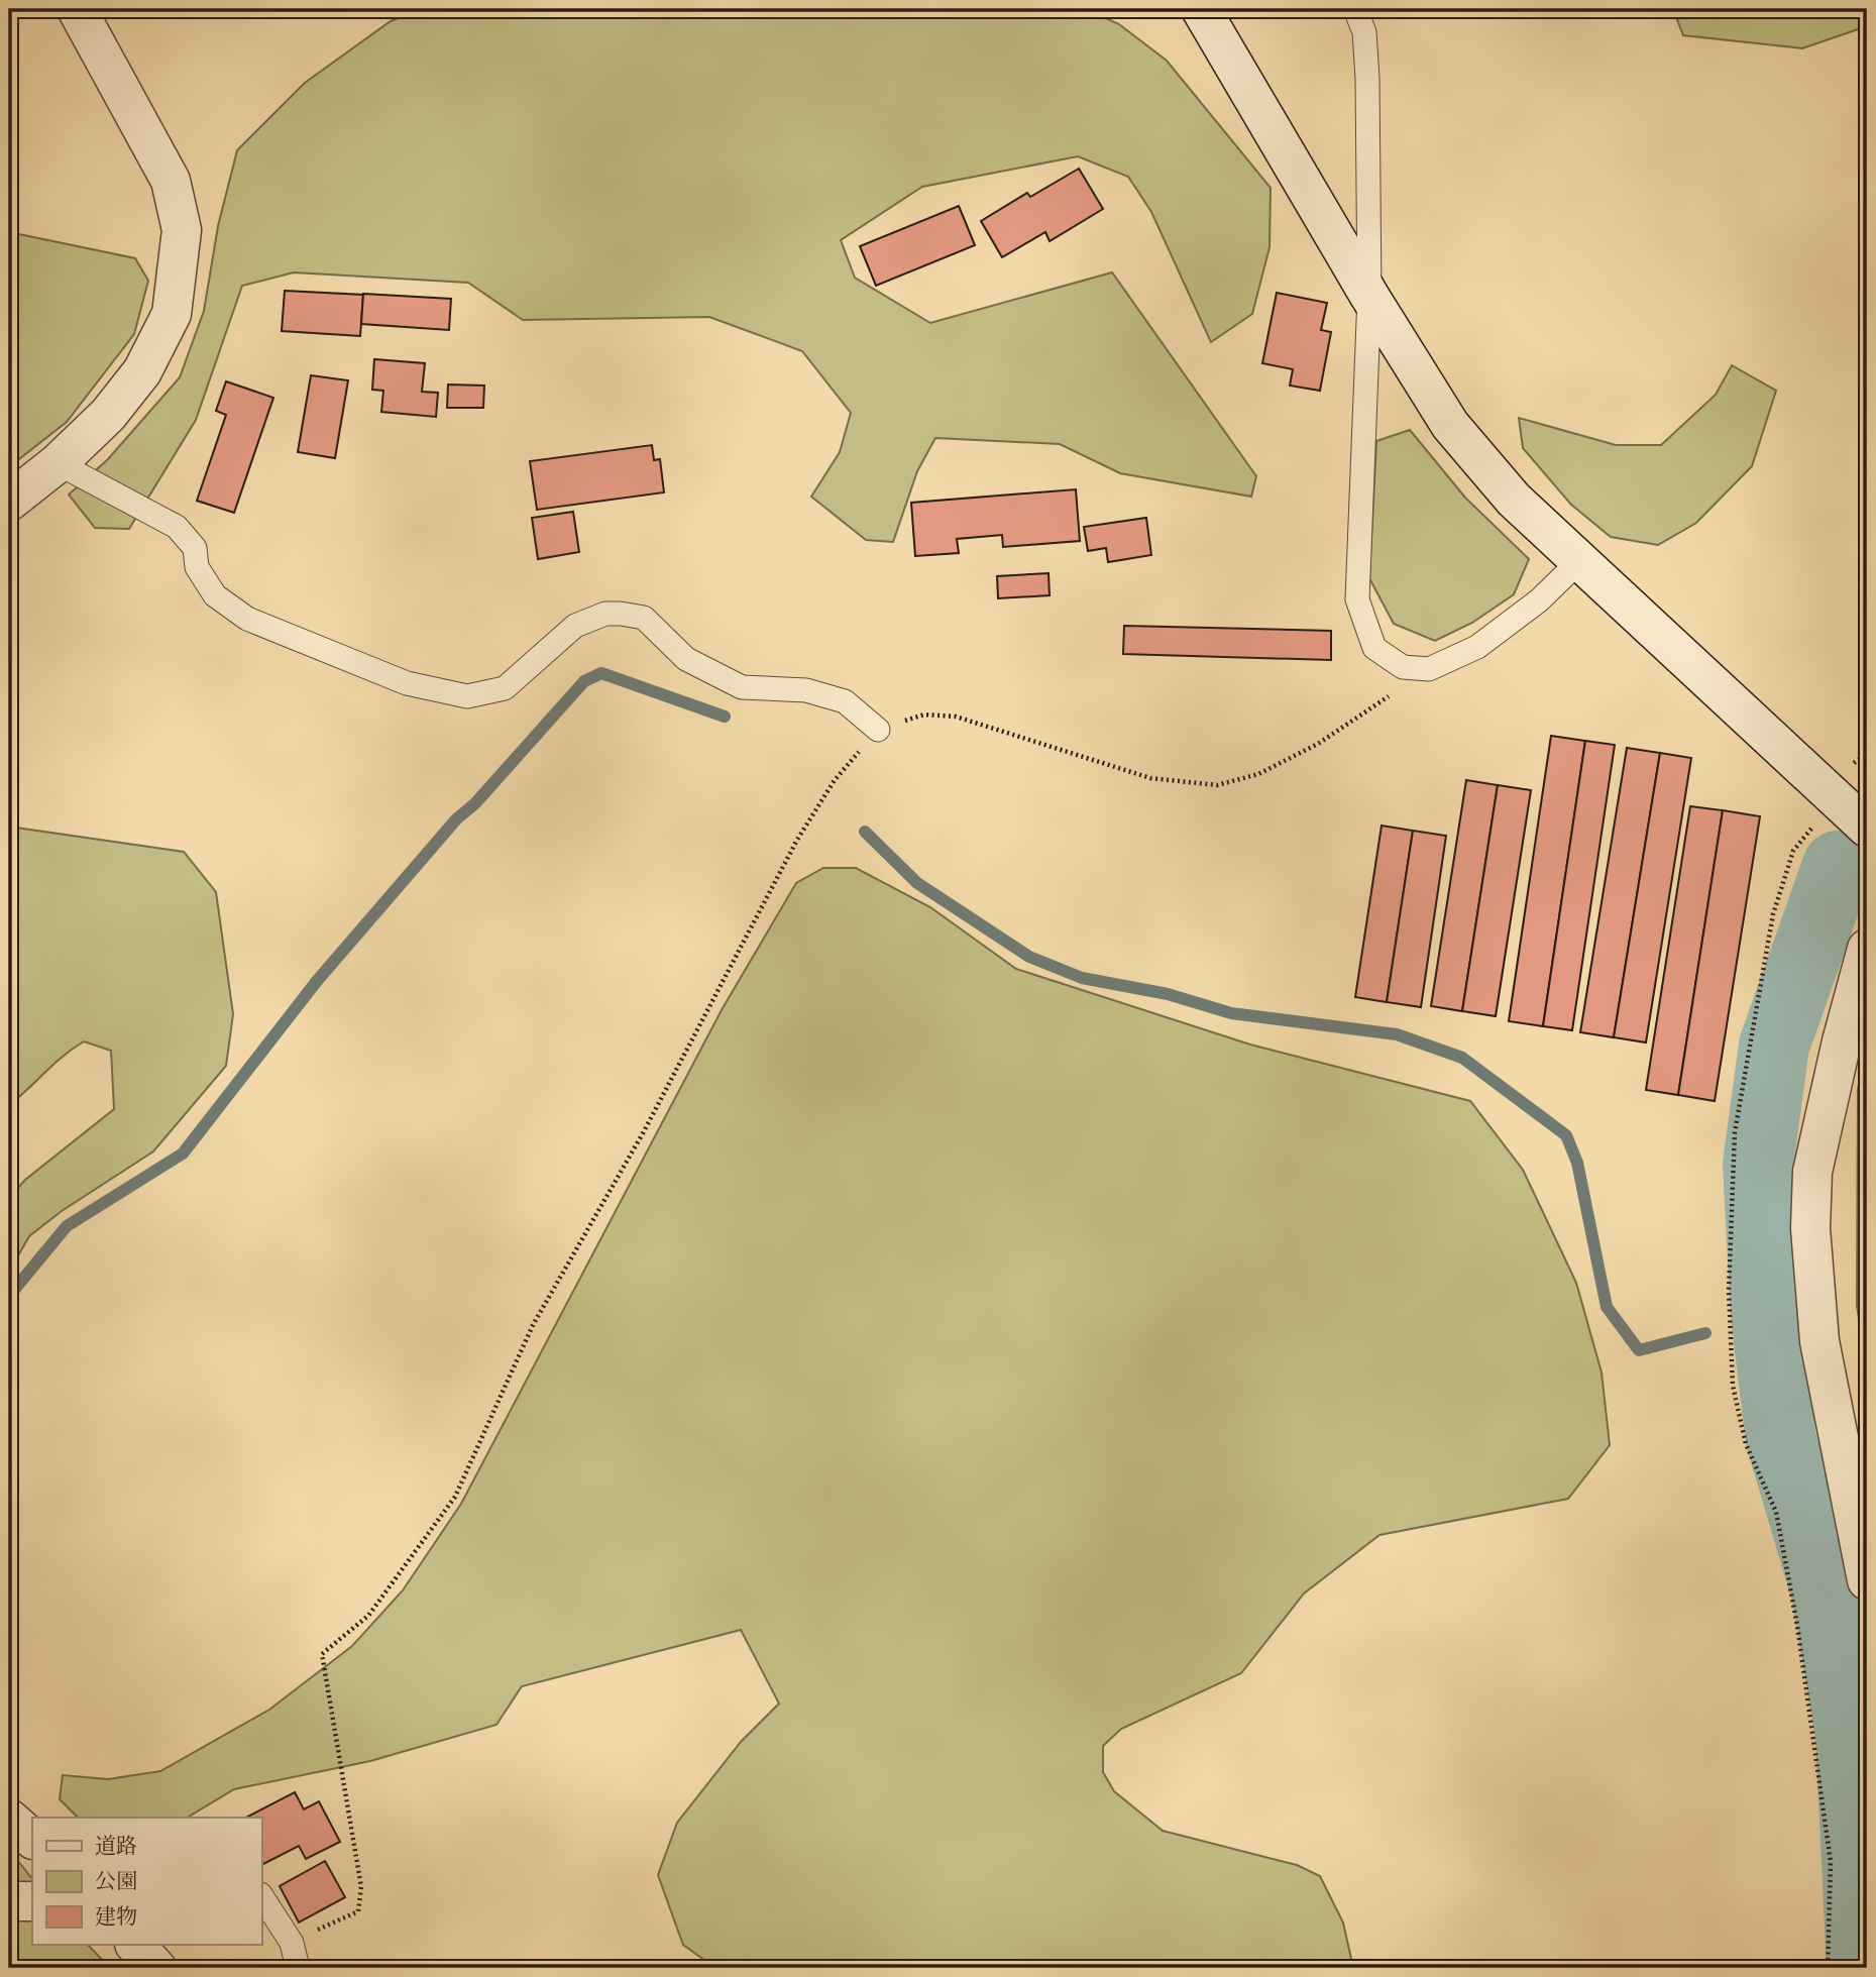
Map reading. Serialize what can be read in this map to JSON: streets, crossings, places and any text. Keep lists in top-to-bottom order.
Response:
{
  "legend": ["道路", "公園", "建物"]
}
